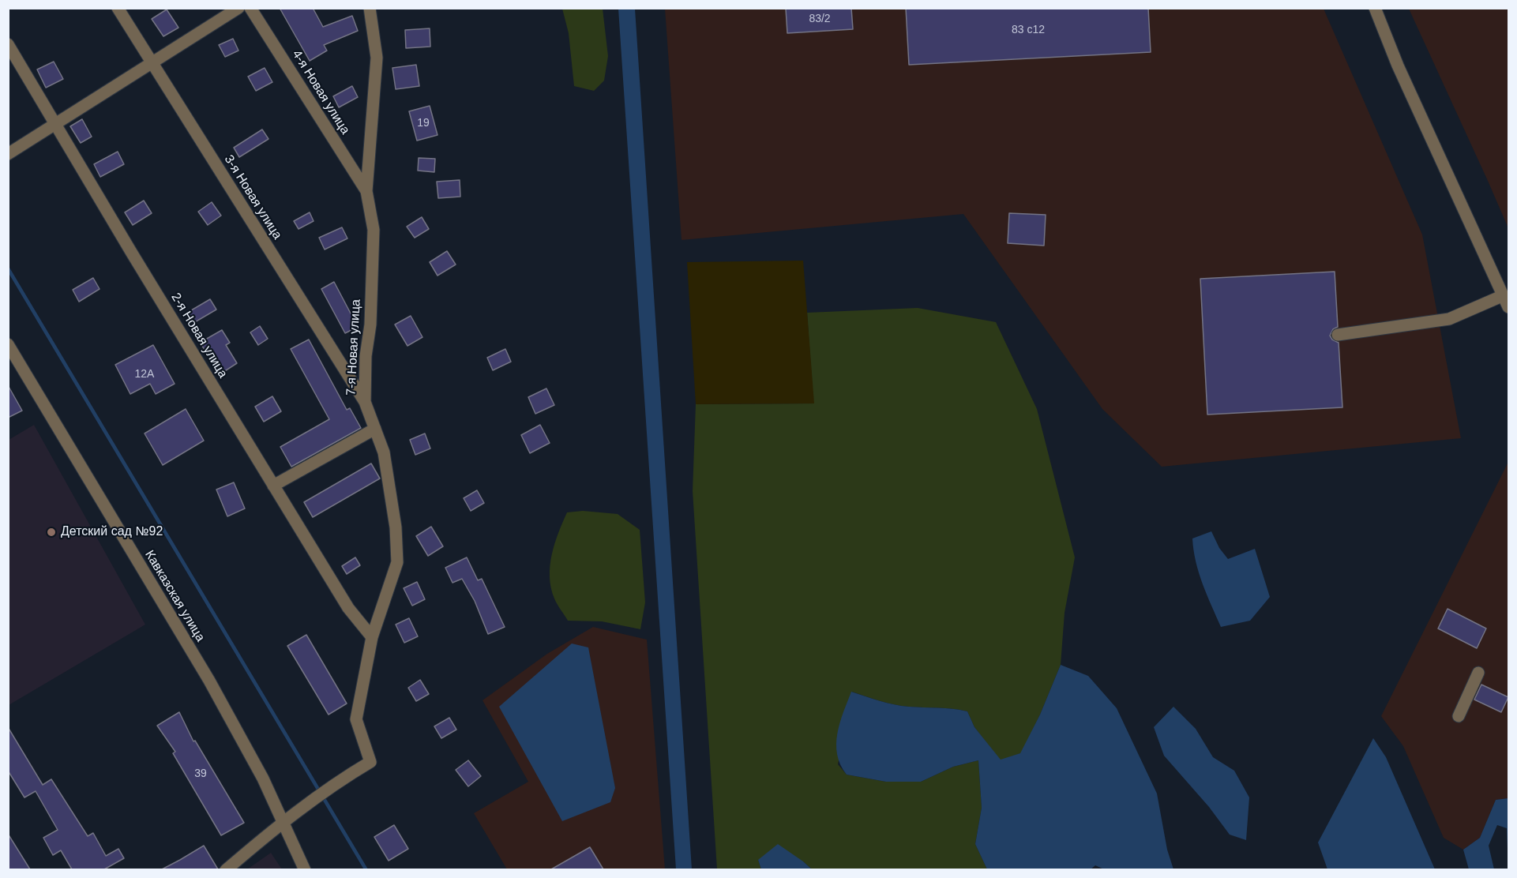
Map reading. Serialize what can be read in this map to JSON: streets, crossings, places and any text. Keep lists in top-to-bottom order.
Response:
{
  "streets": {
    "street": [
      "4-я Новая улица",
      "3-я Новая улица",
      "2-я Новая улица",
      "7-я Новая улица",
      "Кавказская улица"
    ]
  },
  "crossings": [
    ["4-я Новая улица", "7-я Новая улица"],
    ["3-я Новая улица", "7-я Новая улица"],
    ["2-я Новая улица", "7-я Новая улица"],
    ["7-я Новая улица", "Кавказская улица"]
  ],
  "places": ["Детский сад №92"],
  "house_numbers": [
    "83/2",
    "83 с12",
    "19",
    "12А",
    "39"
  ]
}
